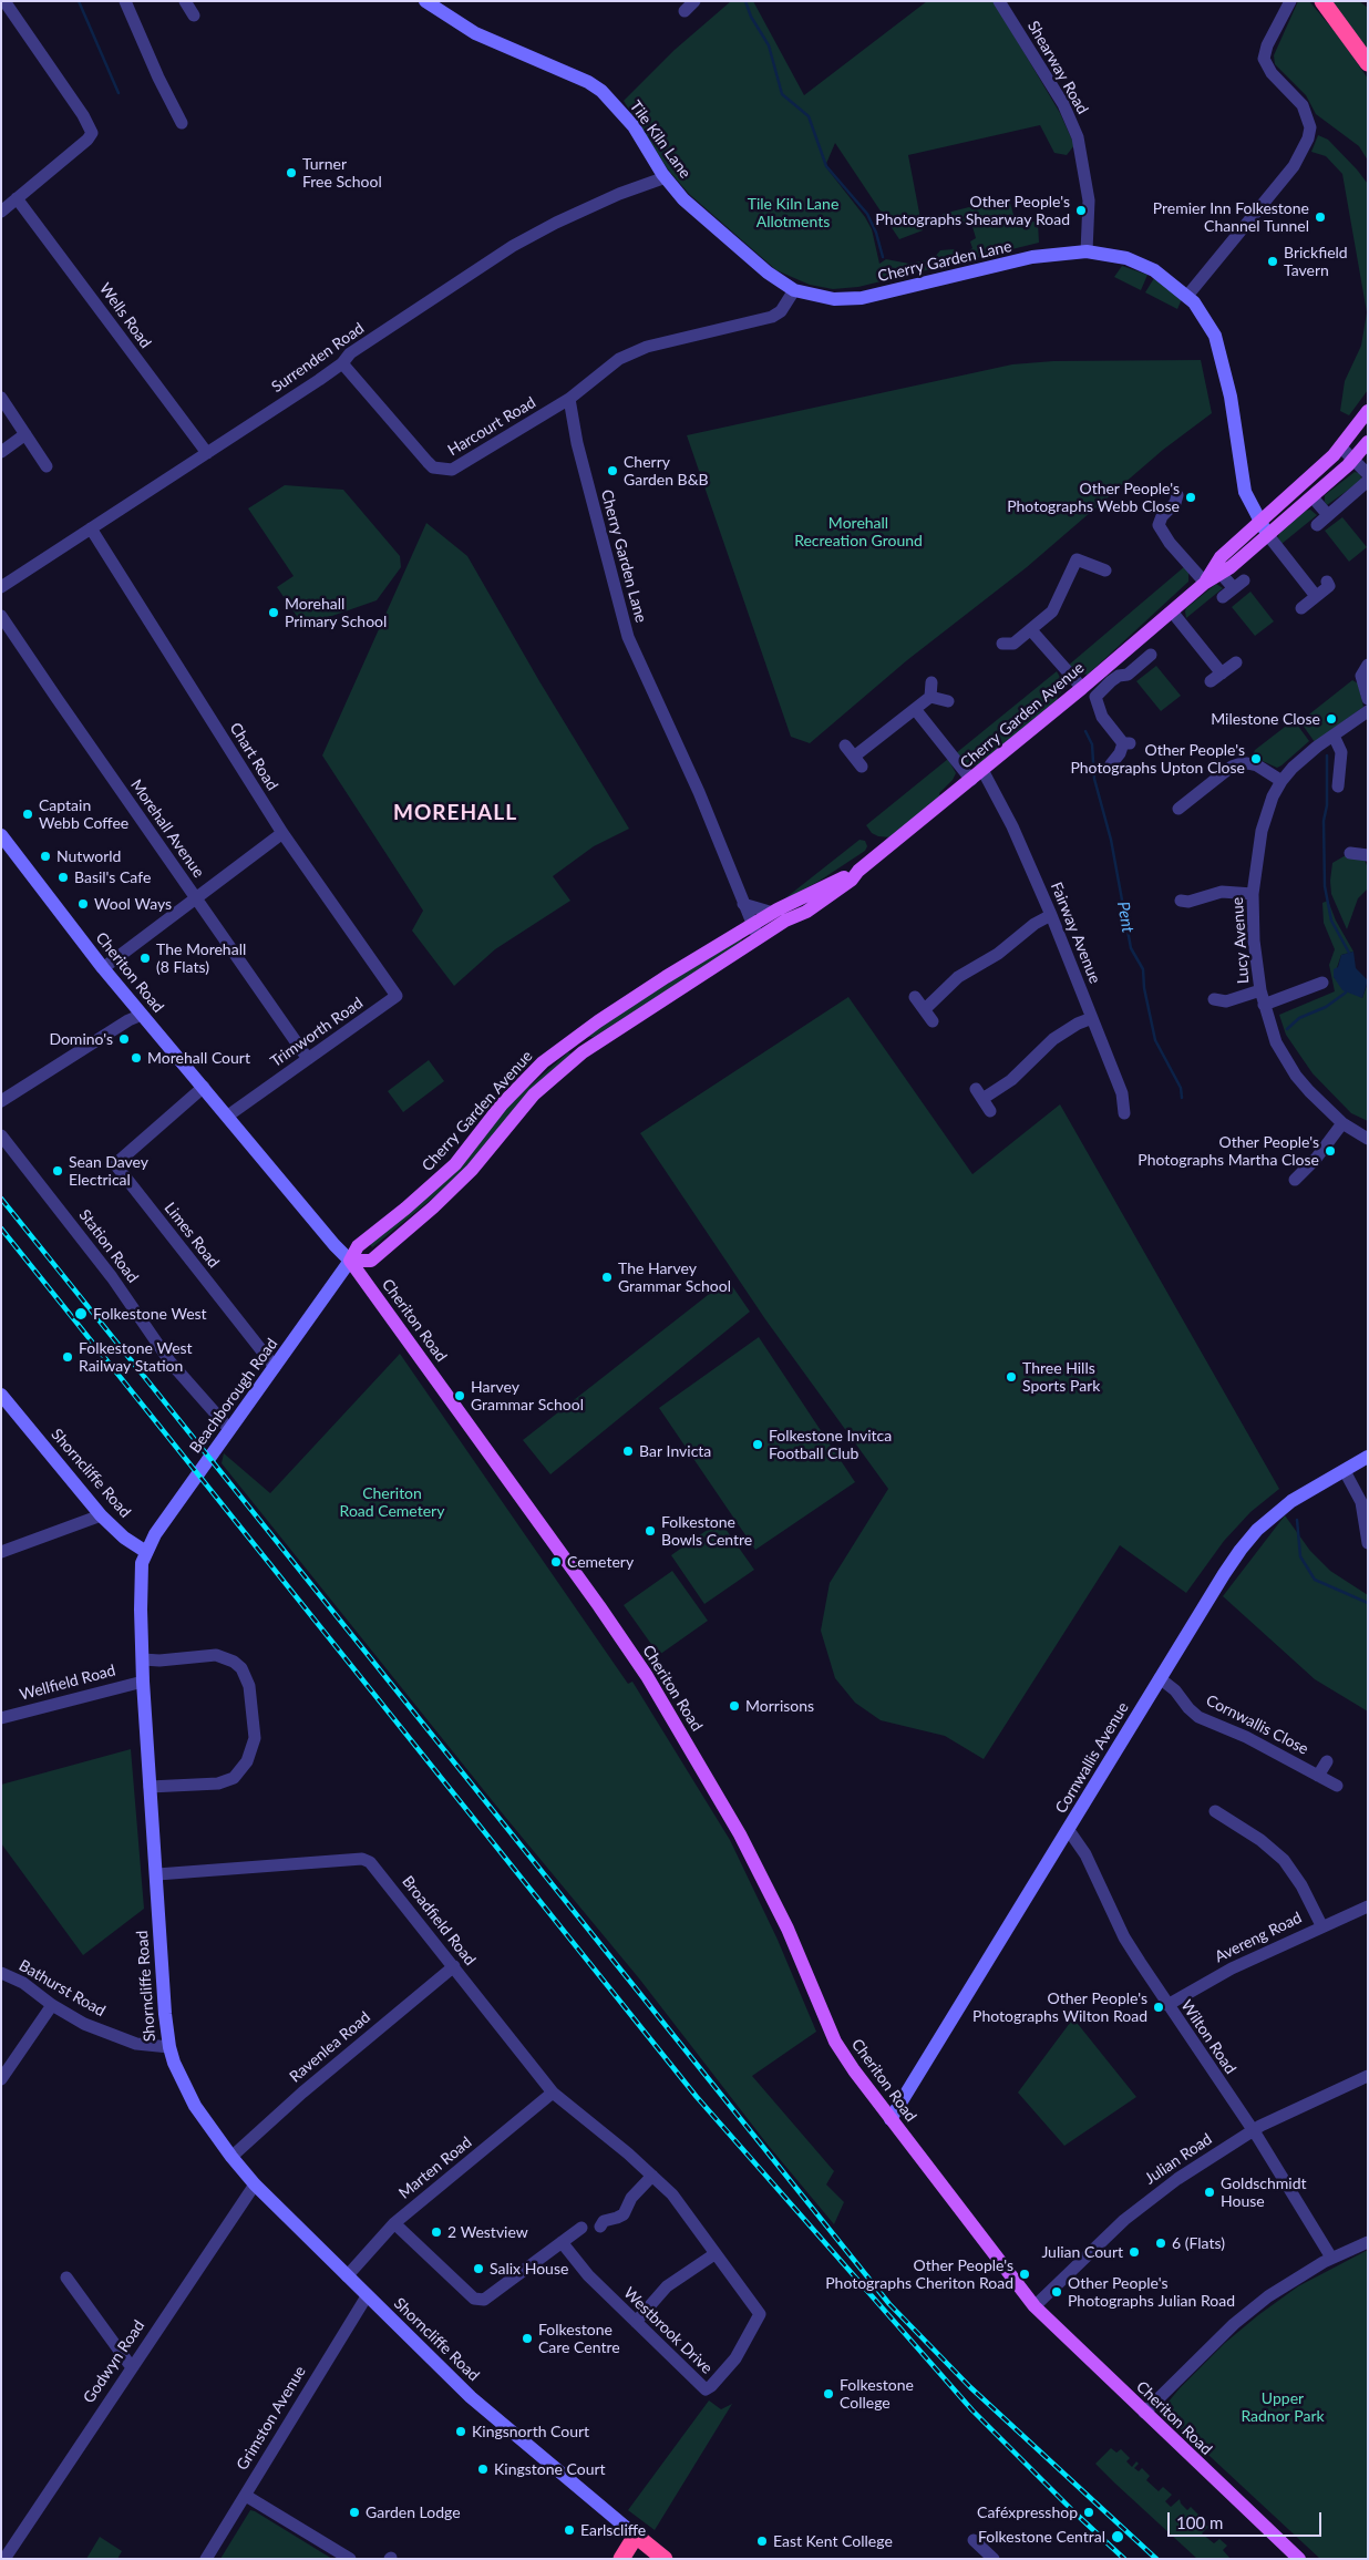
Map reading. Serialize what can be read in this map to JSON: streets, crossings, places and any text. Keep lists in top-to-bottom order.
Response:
{
  "streets": {
    "highway": ["Shorncliffe Road"],
    "main road": ["Cherry Garden Avenue", "Cheriton Road"],
    "street": [
      "Shearway Road",
      "Tile Kiln Lane",
      "Cherry Garden Lane",
      "Wells Road",
      "Surrenden Road",
      "Harcourt Road",
      "Chart Road",
      "Morehall Avenue",
      "Fairway Avenue",
      "Lucy Avenue",
      "Trimworth Road",
      "Limes Road",
      "Station Road",
      "Beachborough Road",
      "Wellfield Road",
      "Cornwallis Close",
      "Cornwallis Avenue",
      "Broadfield Road",
      "Avereng Road",
      "Bathurst Road",
      "Wilton Road",
      "Ravenlea Road",
      "Julian Road",
      "Marten Road",
      "Westbrook Drive",
      "Godwyn Road",
      "Grimston Avenue"
    ]
  },
  "crossings": [
    ["Shearway Road", "Cherry Garden Lane"],
    ["Tile Kiln Lane", "Cherry Garden Lane"],
    ["Tile Kiln Lane", "Surrenden Road"],
    ["Cherry Garden Lane", "Harcourt Road"],
    ["Cherry Garden Lane", "Cherry Garden Avenue"],
    ["Wells Road", "Surrenden Road"],
    ["Surrenden Road", "Harcourt Road"],
    ["Surrenden Road", "Chart Road"],
    ["Cherry Garden Avenue", "Fairway Avenue"],
    ["Cherry Garden Avenue", "Cheriton Road"],
    ["Cherry Garden Avenue", "Beachborough Road"],
    ["Chart Road", "Trimworth Road"],
    ["Morehall Avenue", "Trimworth Road"],
    ["Cheriton Road", "Trimworth Road"],
    ["Cheriton Road", "Limes Road"],
    ["Cheriton Road", "Beachborough Road"],
    ["Cheriton Road", "Cornwallis Avenue"],
    ["Cheriton Road", "Julian Road"],
    ["Limes Road", "Beachborough Road"],
    ["Station Road", "Beachborough Road"],
    ["Beachborough Road", "Shorncliffe Road"],
    ["Shorncliffe Road", "Wellfield Road"],
    ["Shorncliffe Road", "Broadfield Road"],
    ["Shorncliffe Road", "Bathurst Road"],
    ["Shorncliffe Road", "Ravenlea Road"],
    ["Shorncliffe Road", "Marten Road"],
    ["Shorncliffe Road", "Godwyn Road"],
    ["Shorncliffe Road", "Grimston Avenue"],
    ["Cornwallis Close", "Cornwallis Avenue"],
    ["Cornwallis Avenue", "Wilton Road"],
    ["Broadfield Road", "Ravenlea Road"],
    ["Broadfield Road", "Marten Road"],
    ["Broadfield Road", "Westbrook Drive"],
    ["Avereng Road", "Wilton Road"],
    ["Wilton Road", "Julian Road"]
  ],
  "districts": ["MOREHALL"],
  "water": ["Pent"],
  "parks": [
    "Tile Kiln Lane Allotments",
    "Morehall Recreation Ground",
    "Cheriton Road Cemetery",
    "Upper Radnor Park"
  ],
  "places": [
    "Turner Free School",
    "Other People's Photographs Shearway Road",
    "Premier Inn Folkestone Channel Tunnel",
    "Brickfield Tavern",
    "Cherry Garden B&B",
    "Other People's Photographs Webb Close",
    "Morehall Primary School",
    "Milestone Close",
    "Other People's Photographs Upton Close",
    "Captain Webb Coffee",
    "Nutworld",
    "Basil's Cafe",
    "Wool Ways",
    "The Morehall (8 Flats)",
    "Domino's",
    "Morehall Court",
    "Other People's Photographs Martha Close",
    "Sean Davey Electrical",
    "The Harvey Grammar School",
    "Folkestone West",
    "Folkestone West Railway Station",
    "Three Hills Sports Park",
    "Harvey Grammar School",
    "Folkestone Invitca Football Club",
    "Bar Invicta",
    "Folkestone Bowls Centre",
    "Cemetery",
    "Morrisons",
    "Other People's Photographs Wilton Road",
    "Goldschmidt House",
    "2 Westview",
    "6 (Flats)",
    "Julian Court",
    "Salix House",
    "Other People's Photographs Cheriton Road",
    "Other People's Photographs Julian Road",
    "Folkestone Care Centre",
    "Folkestone College",
    "Kingsnorth Court",
    "Kingstone Court",
    "Garden Lodge",
    "Caféxpresshop",
    "Earlscliffe",
    "Folkestone Central",
    "East Kent College"
  ],
  "scale_bar": "100 m"
}
